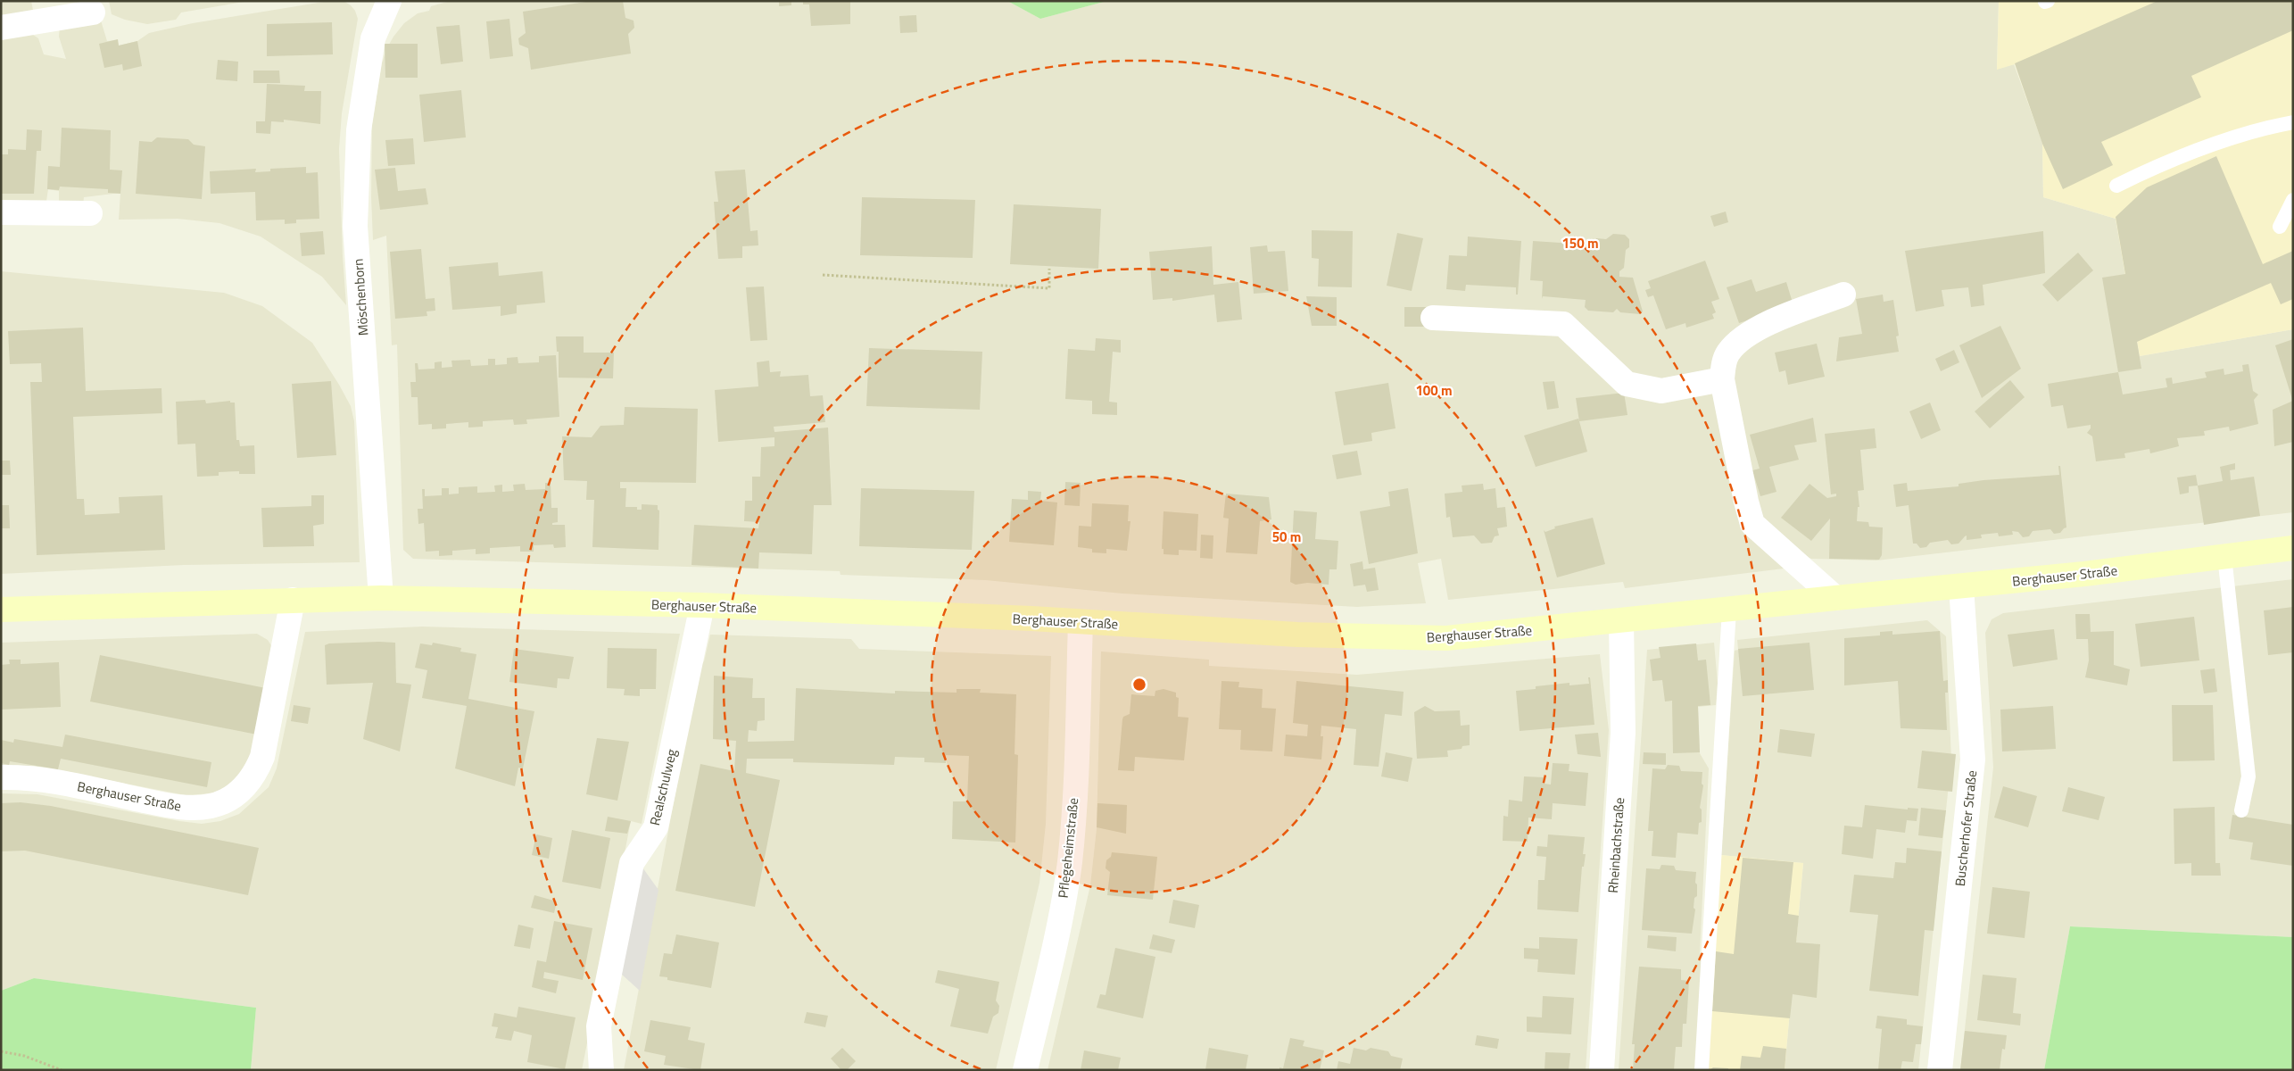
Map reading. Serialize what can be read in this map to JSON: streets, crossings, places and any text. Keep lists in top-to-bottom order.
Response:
{
  "streets": {
    "street": [
      "Möschenborn",
      "Berghauser Straße",
      "Realschulweg",
      "Buscherhofer Straße",
      "Rheinbachstraße",
      "Pflegeheimstraße"
    ]
  },
  "crossings": [
    ["Möschenborn", "Berghauser Straße"],
    ["Berghauser Straße", "Realschulweg"],
    ["Berghauser Straße", "Buscherhofer Straße"],
    ["Berghauser Straße", "Rheinbachstraße"],
    ["Berghauser Straße", "Pflegeheimstraße"]
  ],
  "rings": ["150 m", "100 m", "50 m"]
}
